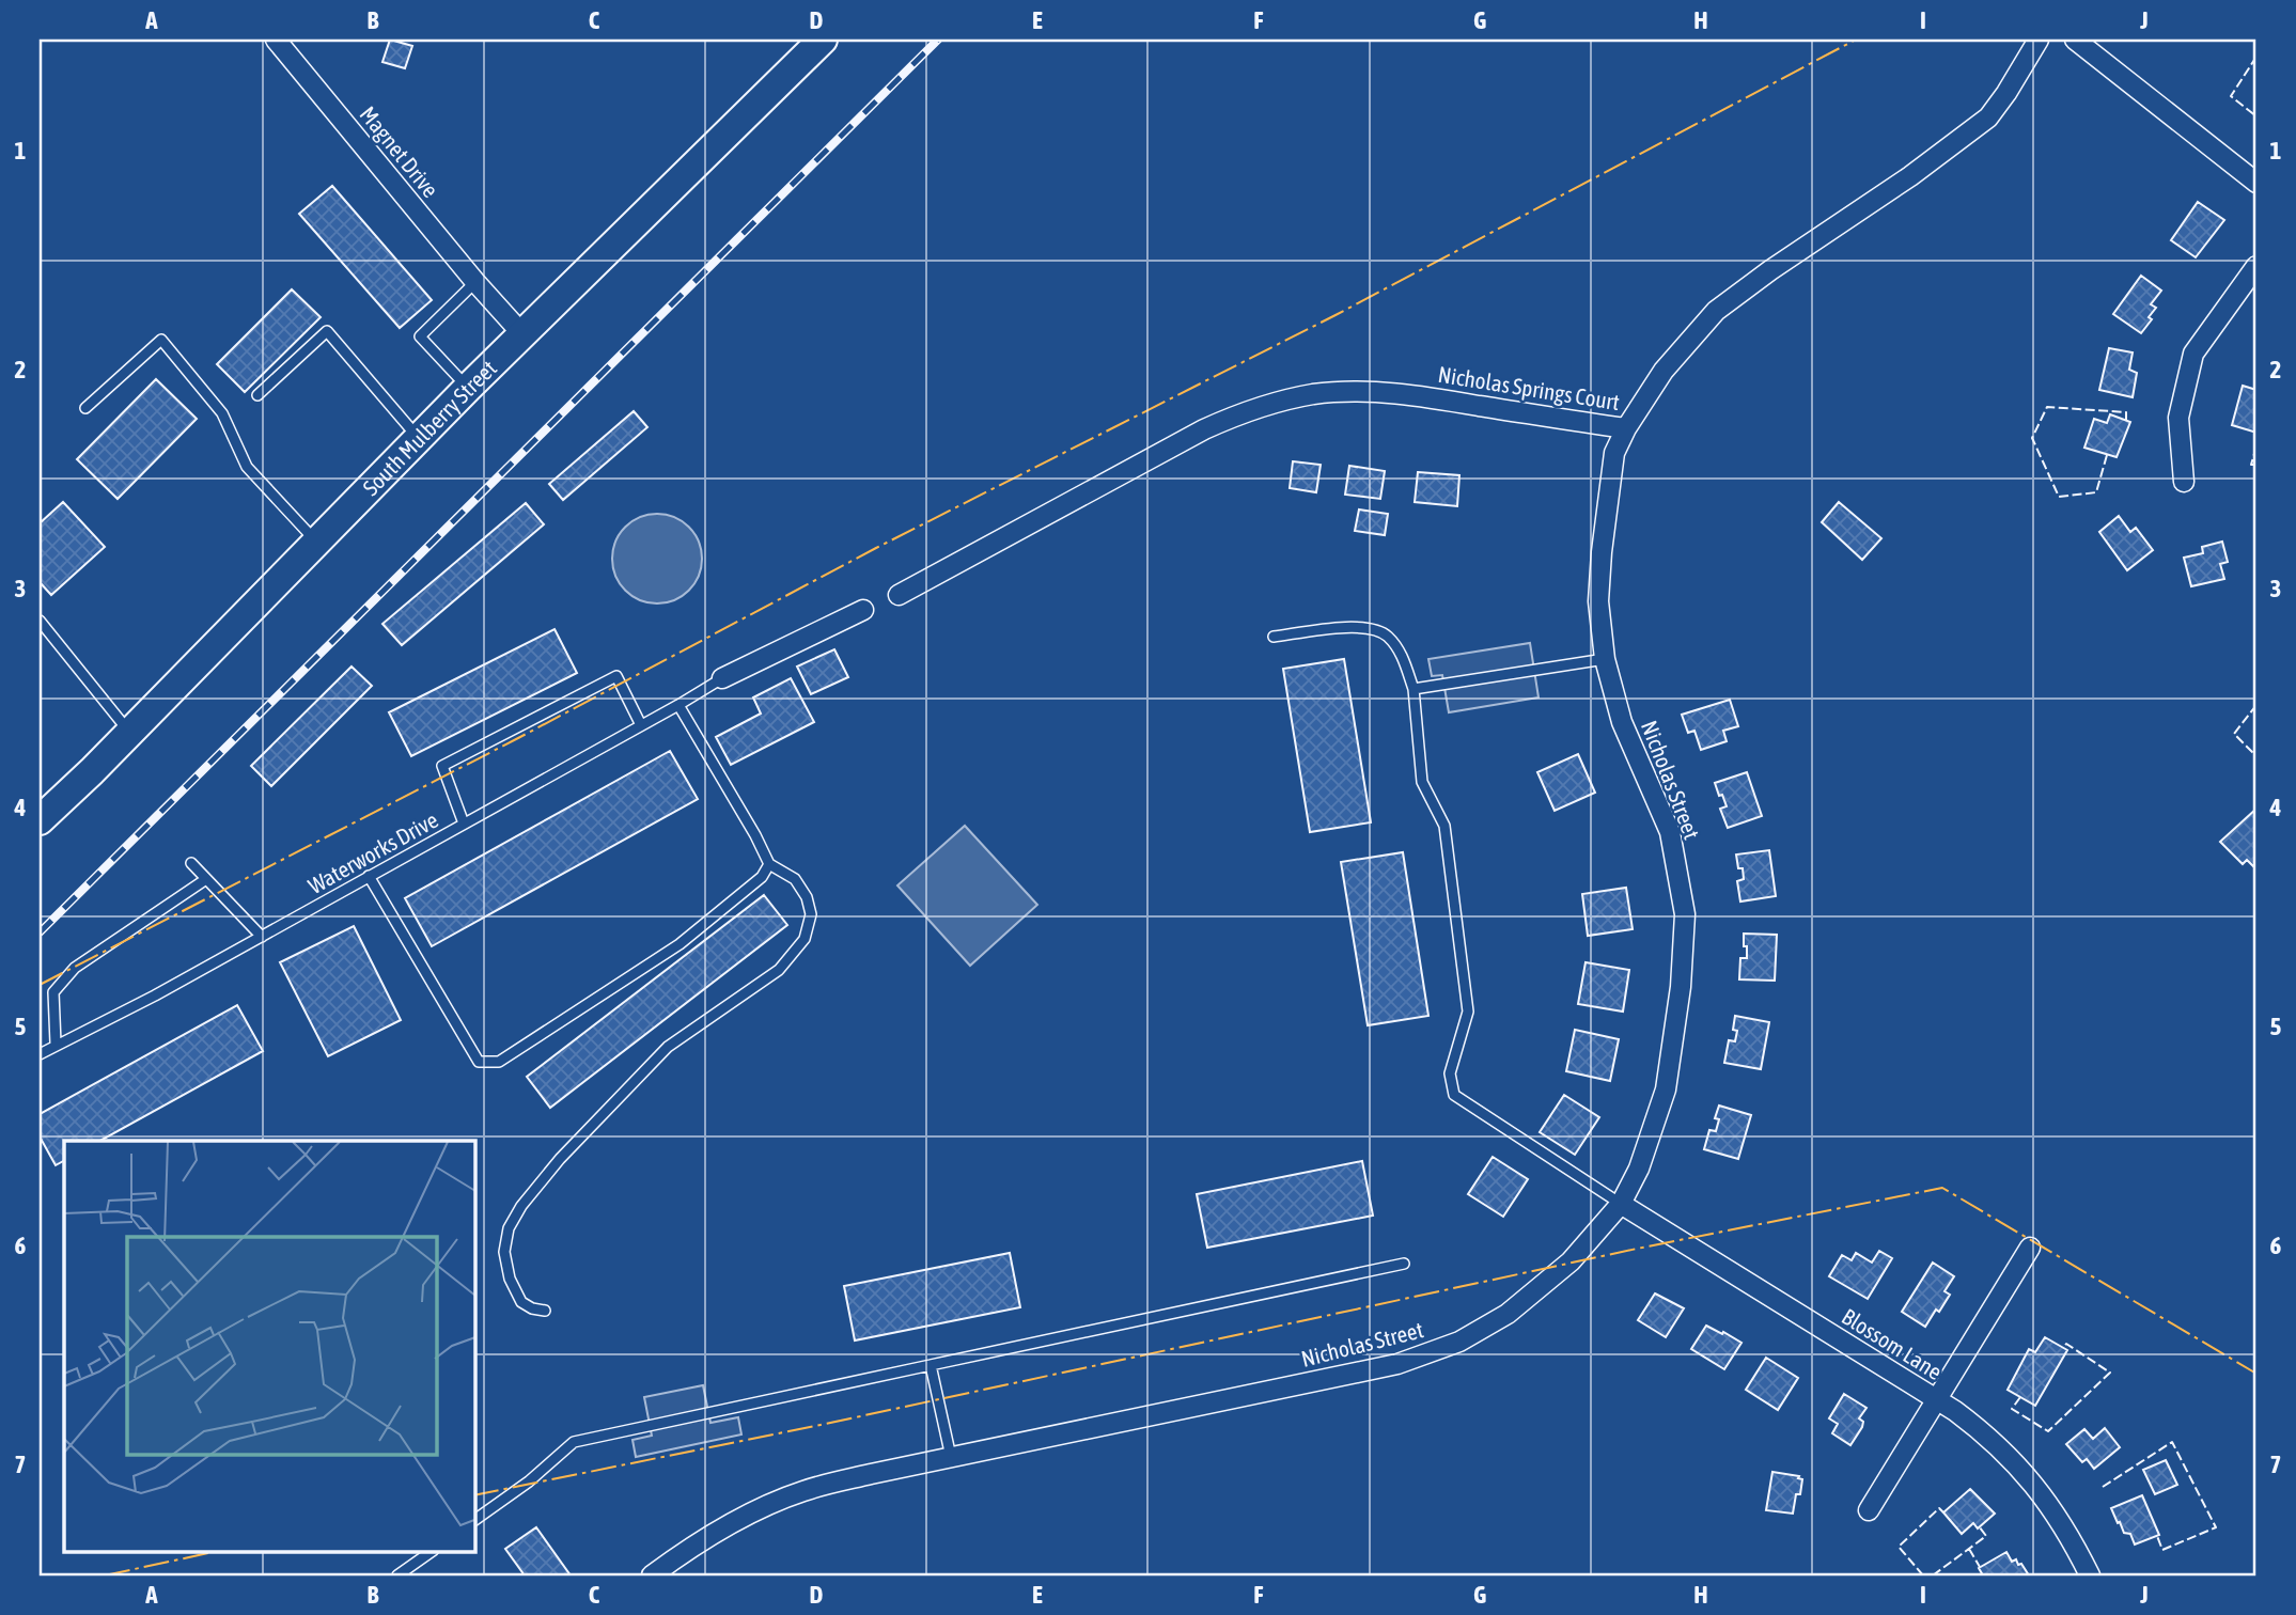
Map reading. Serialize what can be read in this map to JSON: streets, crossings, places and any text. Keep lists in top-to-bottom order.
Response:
{
  "streets": {
    "main road": ["South Mulberry Street"],
    "street": [
      "Magnet Drive",
      "Nicholas Springs Court",
      "Nicholas Street",
      "Blossom Lane"
    ],
    "lane": ["Waterworks Drive"]
  },
  "crossings": [
    ["Magnet Drive", "South Mulberry Street"],
    ["Nicholas Springs Court", "Nicholas Street"],
    ["Nicholas Street", "Blossom Lane"]
  ],
  "grid": {
    "columns": [
      "A",
      "B",
      "C",
      "D",
      "E",
      "F",
      "G",
      "H",
      "I",
      "J"
    ],
    "rows": [
      "1",
      "2",
      "3",
      "4",
      "5",
      "6",
      "7"
    ]
  }
}
